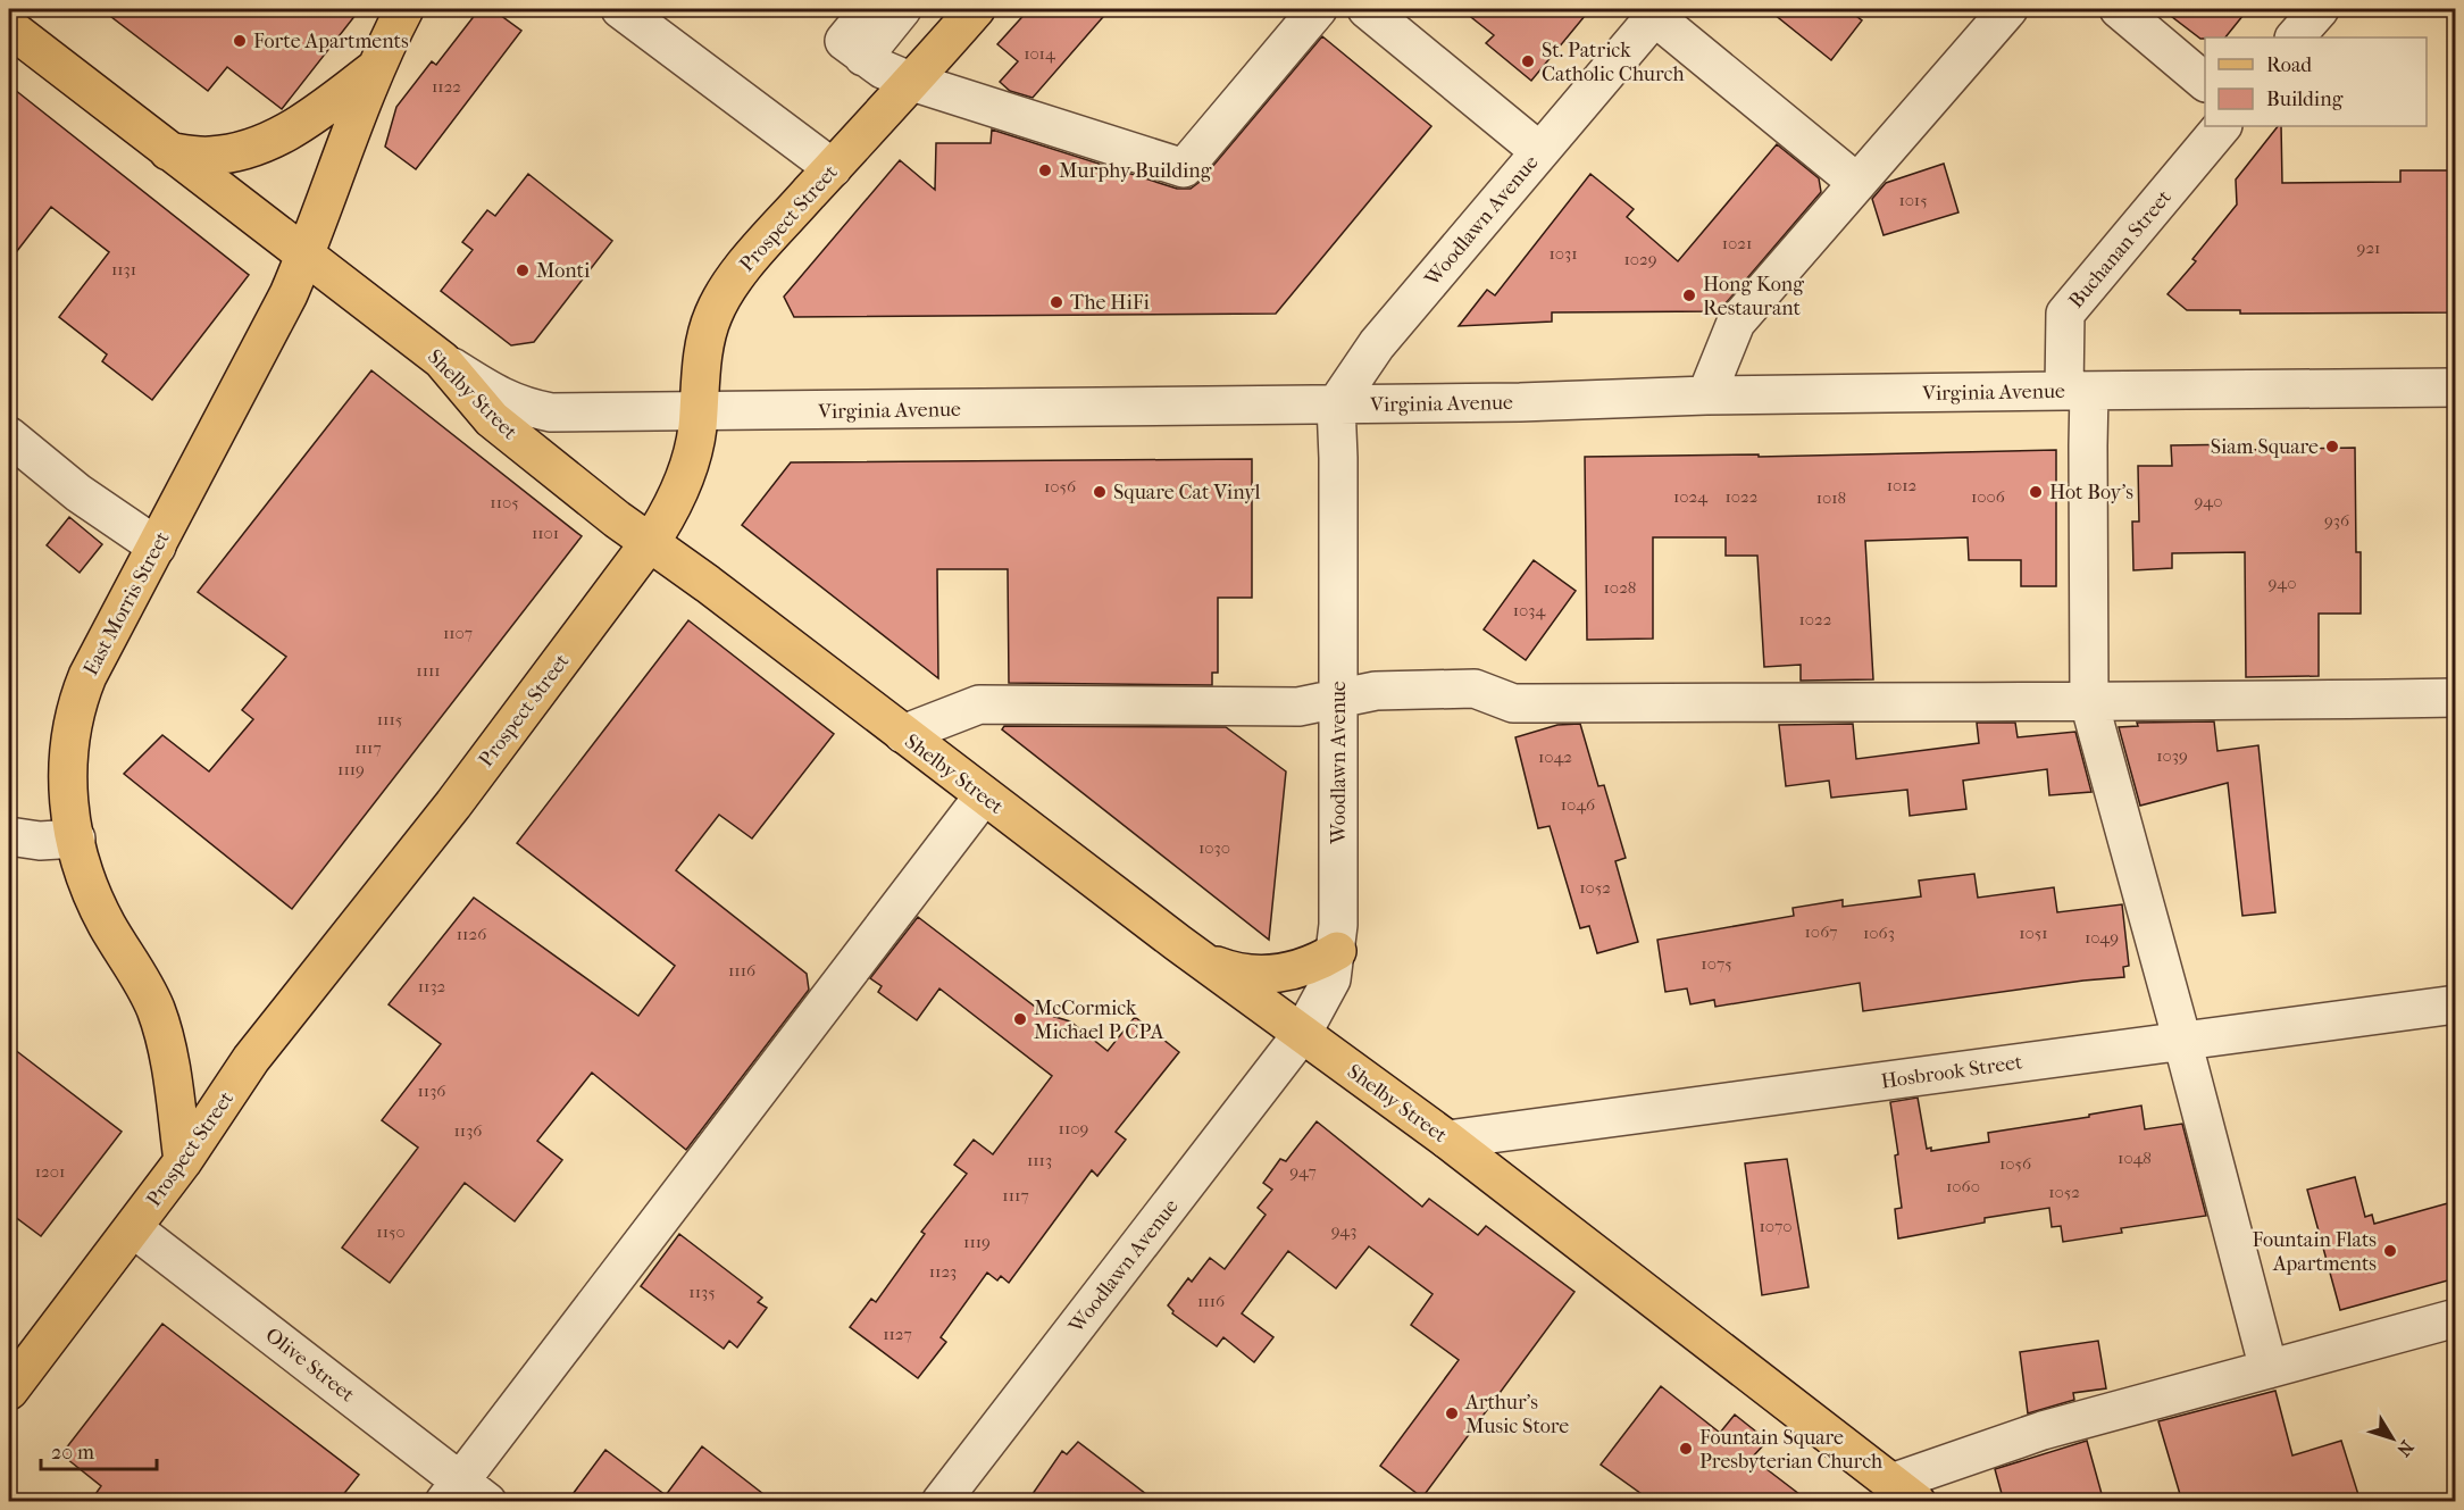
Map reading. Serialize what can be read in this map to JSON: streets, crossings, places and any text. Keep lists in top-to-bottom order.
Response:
{
  "streets": {
    "main road": ["Prospect Street", "Shelby Street", "East Morris Street"],
    "street": [
      "Woodlawn Avenue",
      "Buchanan Street",
      "Virginia Avenue",
      "Hosbrook Street",
      "Olive Street"
    ]
  },
  "crossings": [
    ["Prospect Street", "Virginia Avenue"],
    ["Prospect Street", "Shelby Street"],
    ["Prospect Street", "East Morris Street"],
    ["Prospect Street", "Olive Street"],
    ["Woodlawn Avenue", "Virginia Avenue"],
    ["Woodlawn Avenue", "Shelby Street"],
    ["Buchanan Street", "Virginia Avenue"],
    ["Buchanan Street", "Hosbrook Street"],
    ["Virginia Avenue", "Shelby Street"],
    ["Shelby Street", "East Morris Street"],
    ["Shelby Street", "Hosbrook Street"]
  ],
  "places": [
    "Forte Apartments",
    "St. Patrick Catholic Church",
    "Murphy Building",
    "Monti",
    "Hong Kong Restaurant",
    "The HiFi",
    "Siam Square",
    "Square Cat Vinyl",
    "Hot Boy's",
    "McCormick Michael P CPA",
    "Fountain Flats Apartments",
    "Arthur's Music Store",
    "Fountain Square Presbyterian Church"
  ],
  "house_numbers": [
    "1014",
    "1122",
    "1015",
    "1021",
    "921",
    "1031",
    "1029",
    "1131",
    "1012",
    "1056",
    "1024",
    "1022",
    "1006",
    "1018",
    "940",
    "1105",
    "936",
    "1101",
    "940",
    "1028",
    "1034",
    "1022",
    "1107",
    "1111",
    "1115",
    "1117",
    "1039",
    "1042",
    "1119",
    "1046",
    "1030",
    "1052",
    "1067",
    "1063",
    "1051",
    "1126",
    "1049",
    "1075",
    "1116",
    "1132",
    "1136",
    "1109",
    "1136",
    "1048",
    "1113",
    "1056",
    "1201",
    "947",
    "1060",
    "1052",
    "1117",
    "1070",
    "943",
    "1150",
    "1119",
    "1123",
    "1135",
    "1116",
    "1127"
  ],
  "legend": ["Road", "Building"],
  "scale_bar": "20 m",
  "north": "bottom right"
}
